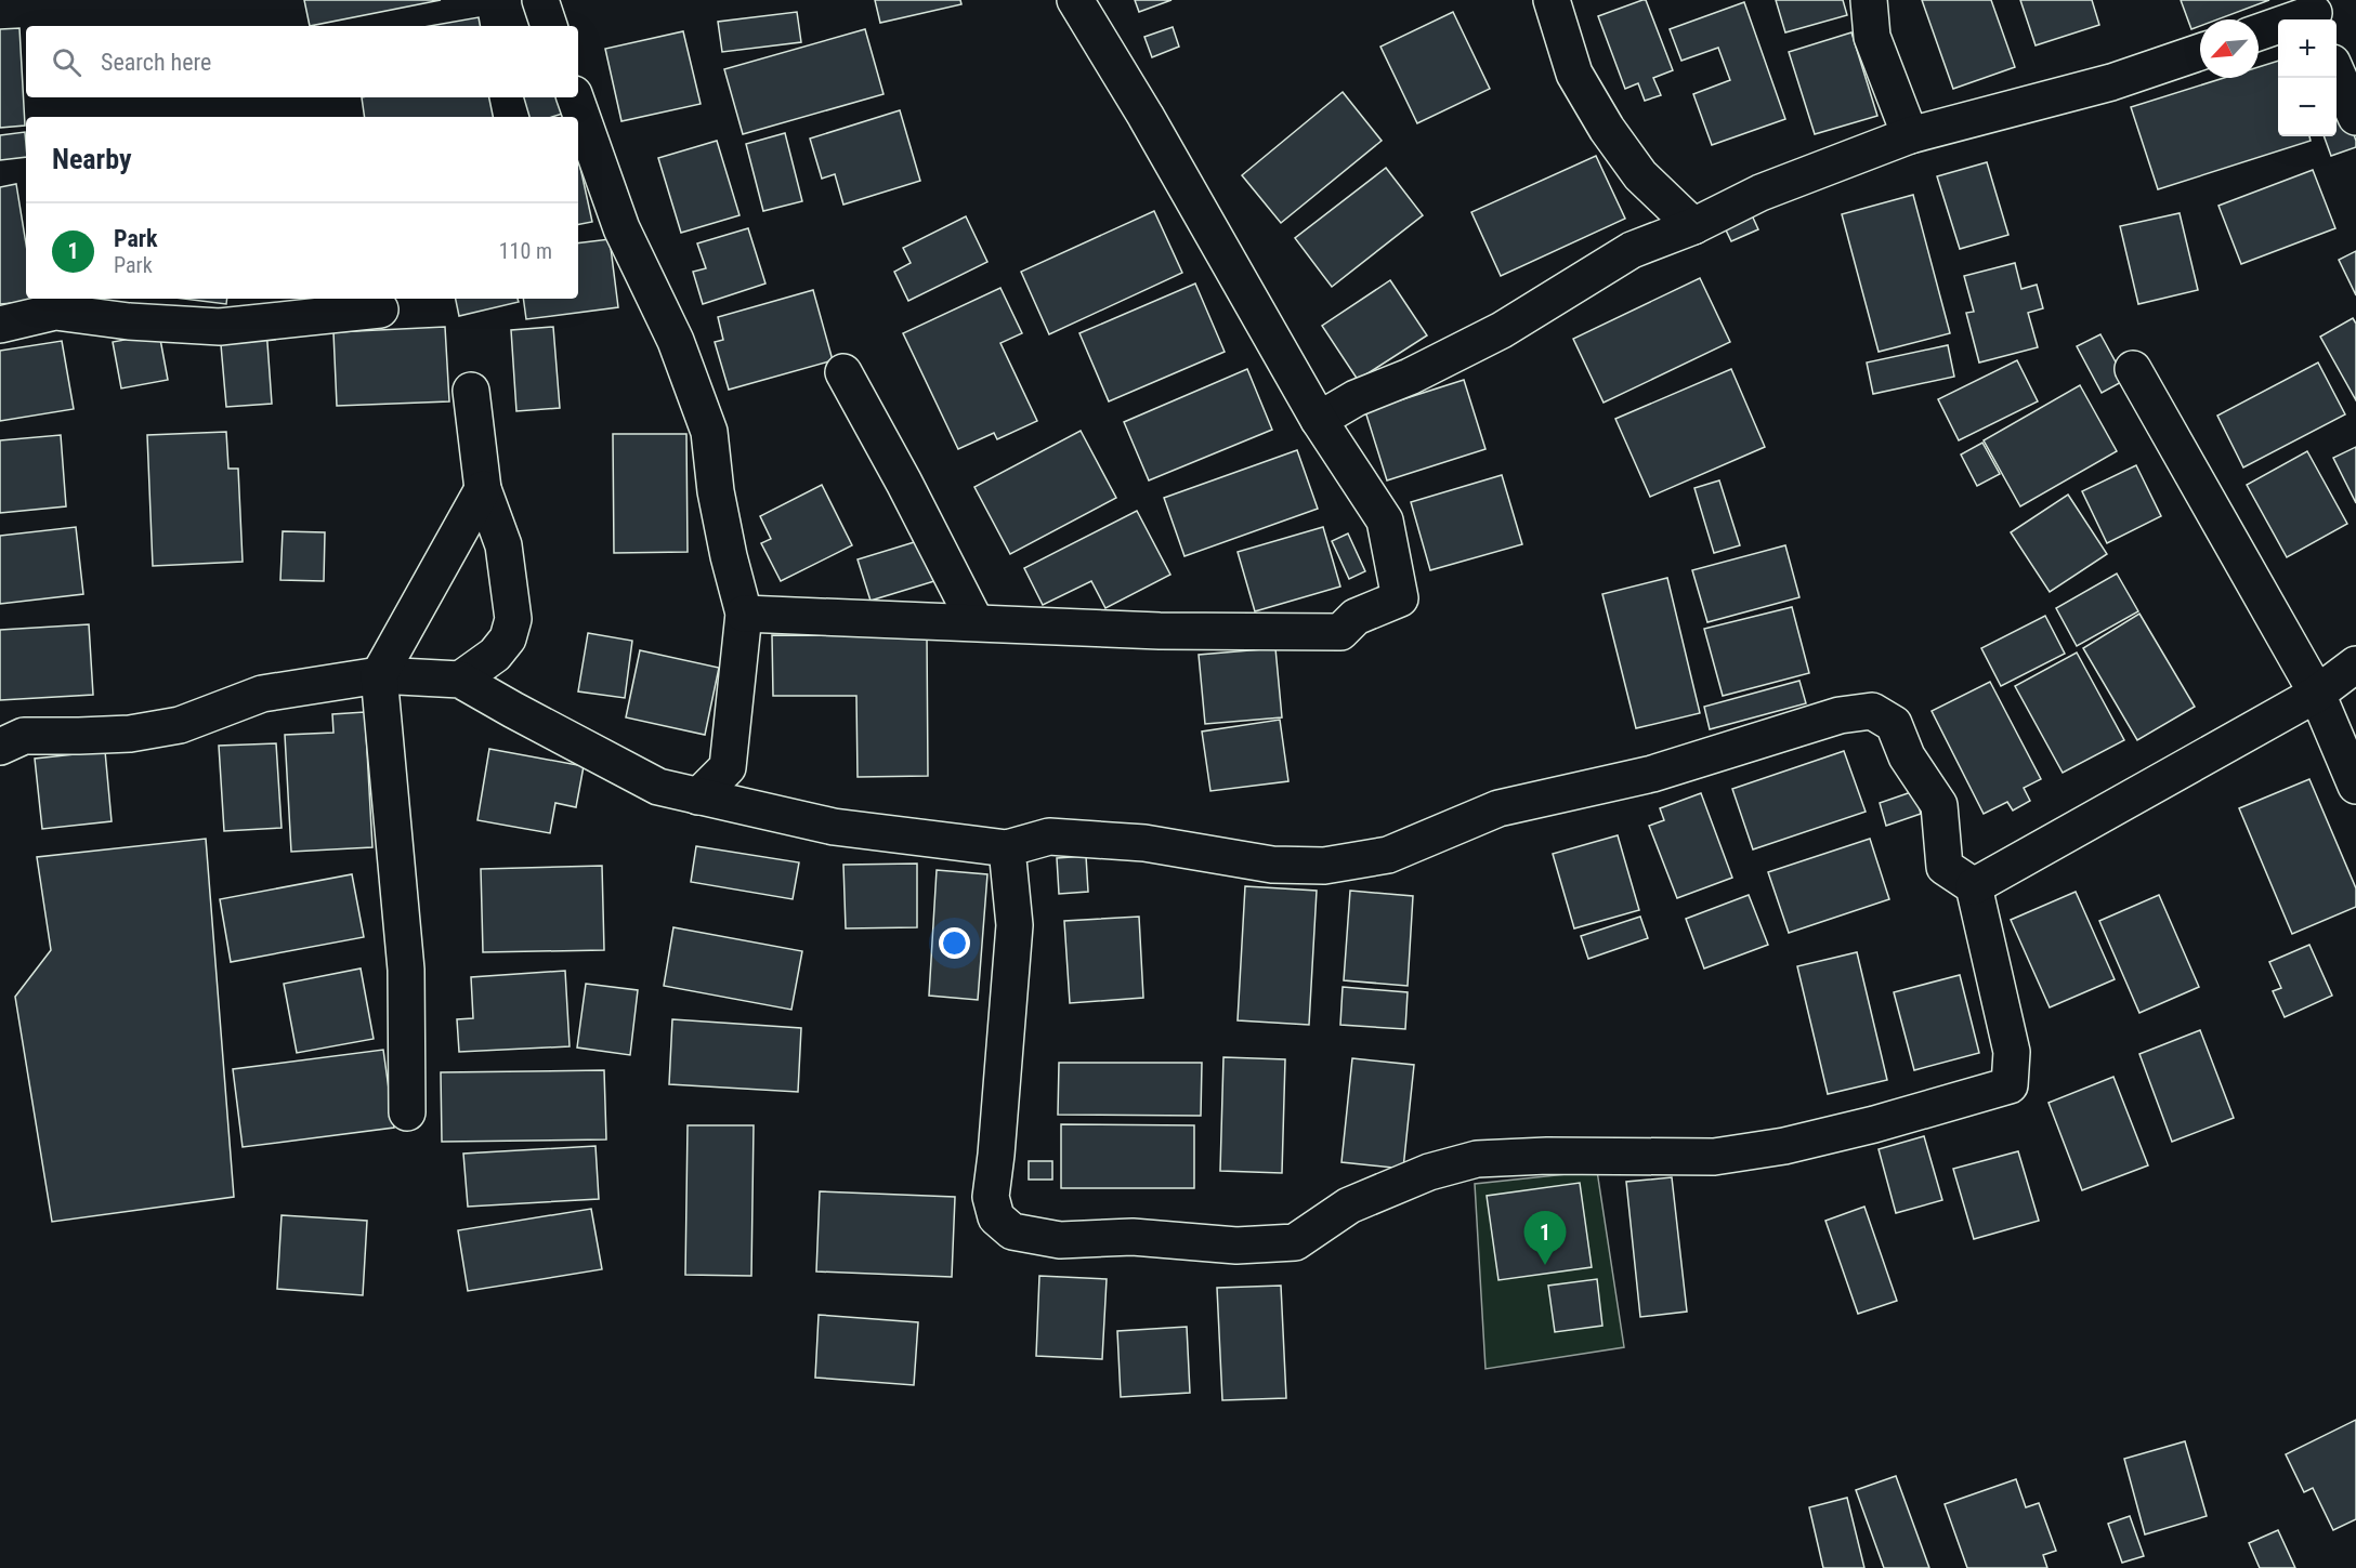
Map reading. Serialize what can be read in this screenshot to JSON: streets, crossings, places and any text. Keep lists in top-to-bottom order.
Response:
{
  "north": "bottom left",
  "page": {
    "map_buttons": ["+", "−"],
    "search": "Search here",
    "heading": "Nearby",
    "list": [
      {
        "mark": "1",
        "name": "Park",
        "note": "Park",
        "value": "110 m"
      }
    ],
    "pins": "1"
  }
}
